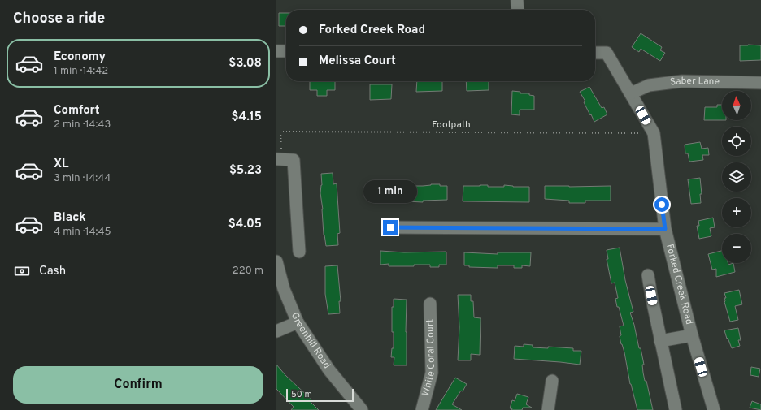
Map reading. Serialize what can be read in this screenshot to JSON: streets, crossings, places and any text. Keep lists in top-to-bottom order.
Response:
{
  "streets": {
    "street": [
      "Saber Lane",
      "Forked Creek Road",
      "Greenhill Road",
      "White Coral Court"
    ],
    "path": ["Footpath"]
  },
  "crossings": [
    ["Saber Lane", "Forked Creek Road"]
  ],
  "scale_bar": "50 m",
  "north": "top",
  "page": {
    "heading": "Choose a ride",
    "banner": ["Forked Creek Road", "Melissa Court"],
    "list": [
      {
        "name": "Economy",
        "note": "1 min · 14:42",
        "value": "$3.08"
      },
      {
        "name": "Comfort",
        "note": "2 min · 14:43",
        "value": "$4.15"
      },
      {
        "name": "XL",
        "note": "3 min · 14:44",
        "value": "$5.23"
      },
      {
        "name": "Black",
        "note": "4 min · 14:45",
        "value": "$4.05"
      }
    ],
    "map_buttons": ["+", "−"],
    "bubble": "1 min",
    "pay": ["Cash", "220 m"],
    "buttons": "Confirm",
    "scale": "50 m"
  }
}
